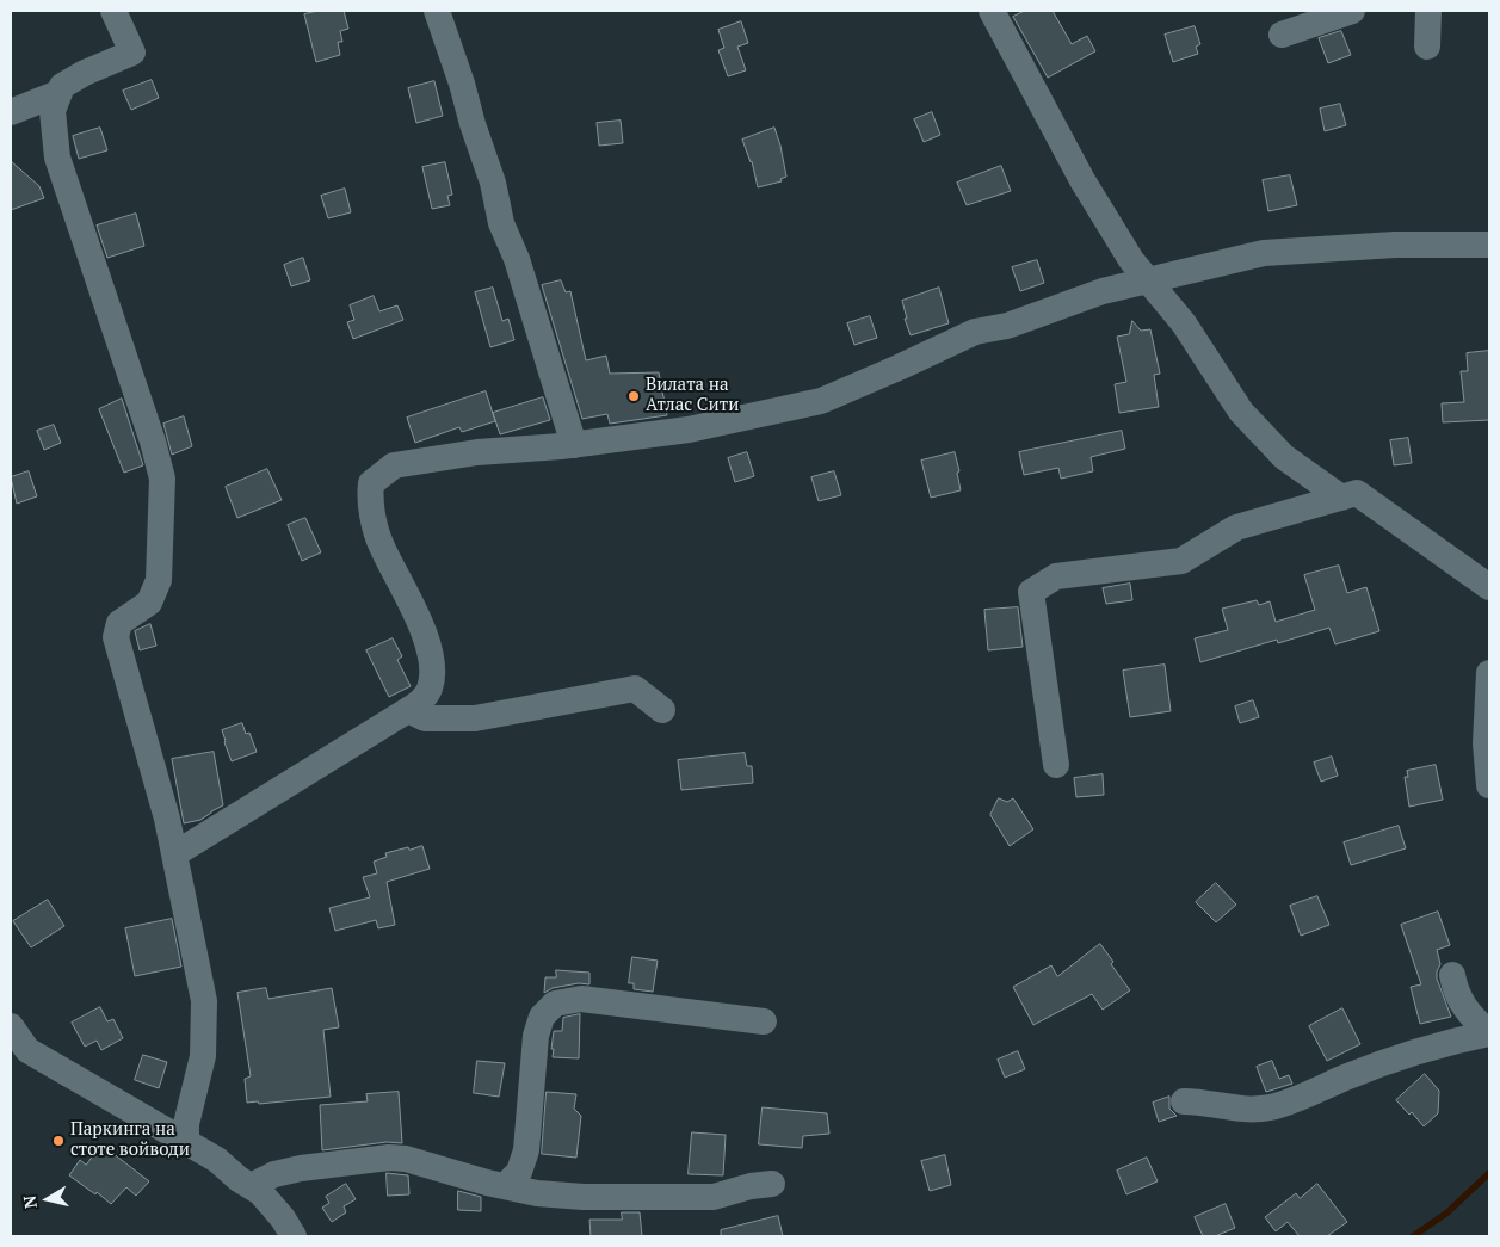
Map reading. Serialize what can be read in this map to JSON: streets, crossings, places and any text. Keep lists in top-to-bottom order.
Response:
{
  "places": ["Вилата на Атлас Сити", "Паркинга на стоте войводи"],
  "north": "left"
}
